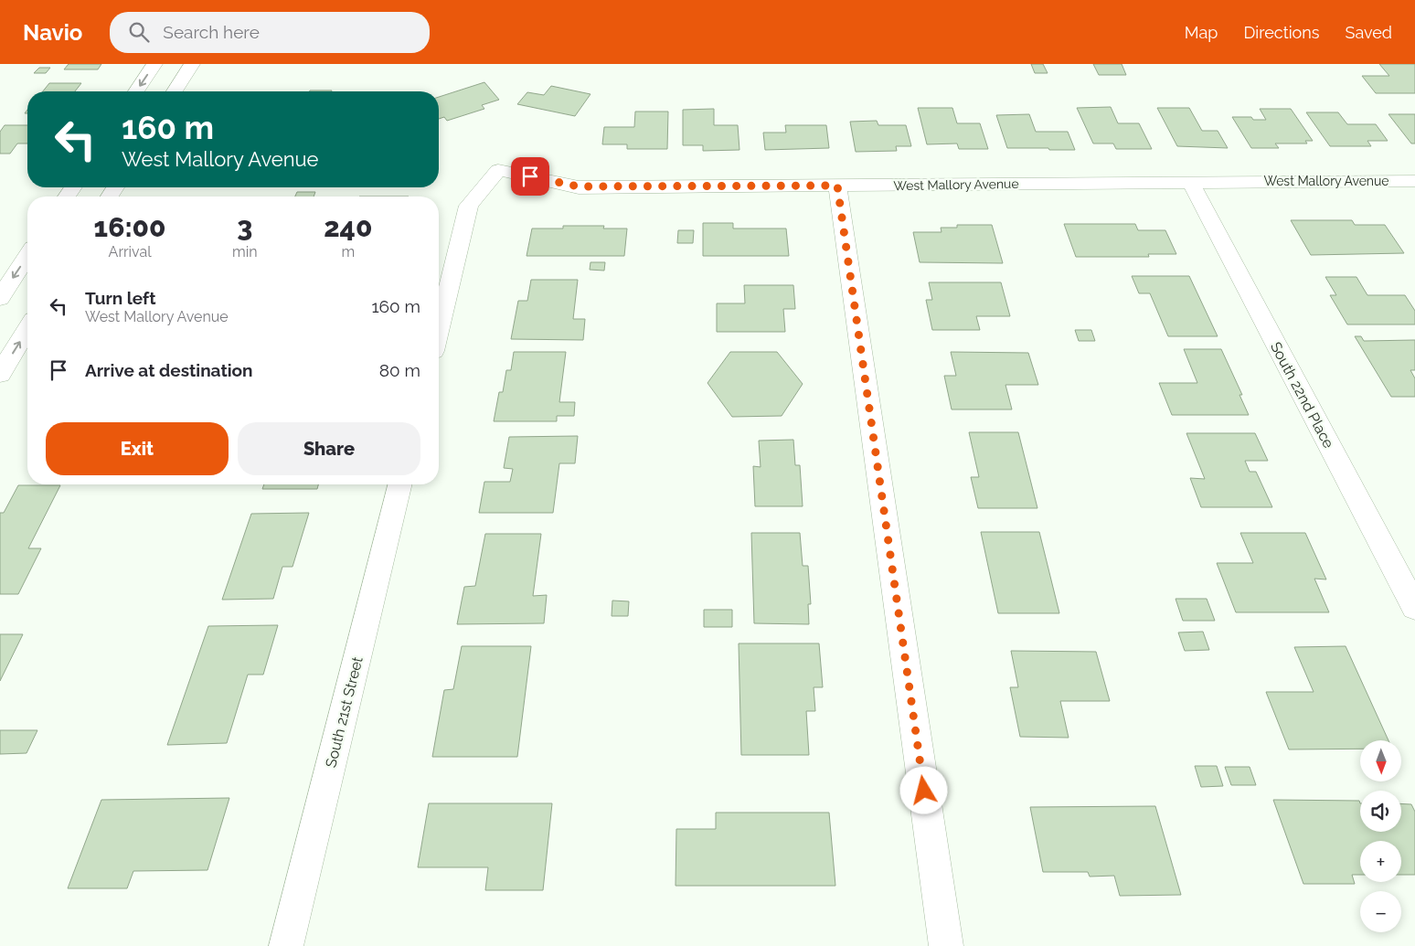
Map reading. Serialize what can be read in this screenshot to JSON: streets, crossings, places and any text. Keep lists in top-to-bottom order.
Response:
{
  "streets": {
    "street": ["West Mallory Avenue", "South 22nd Place", "South 21st Street"]
  },
  "crossings": [
    ["West Mallory Avenue", "South 22nd Place"]
  ],
  "north": "bottom",
  "page": {
    "header": "Navio",
    "search": "Search here",
    "nav": ["Map", "Directions", "Saved"],
    "turn": ["160 m", "West Mallory Avenue"],
    "eta": [
      "16:00",
      "Arrival",
      "3",
      "min",
      "240",
      "m"
    ],
    "list": [
      {
        "name": "Turn left",
        "note": "West Mallory Avenue",
        "value": "160 m"
      },
      {
        "name": "Arrive at destination",
        "value": "80 m"
      }
    ],
    "buttons": ["Exit", "Share"],
    "map_buttons": ["+", "−"]
  }
}
